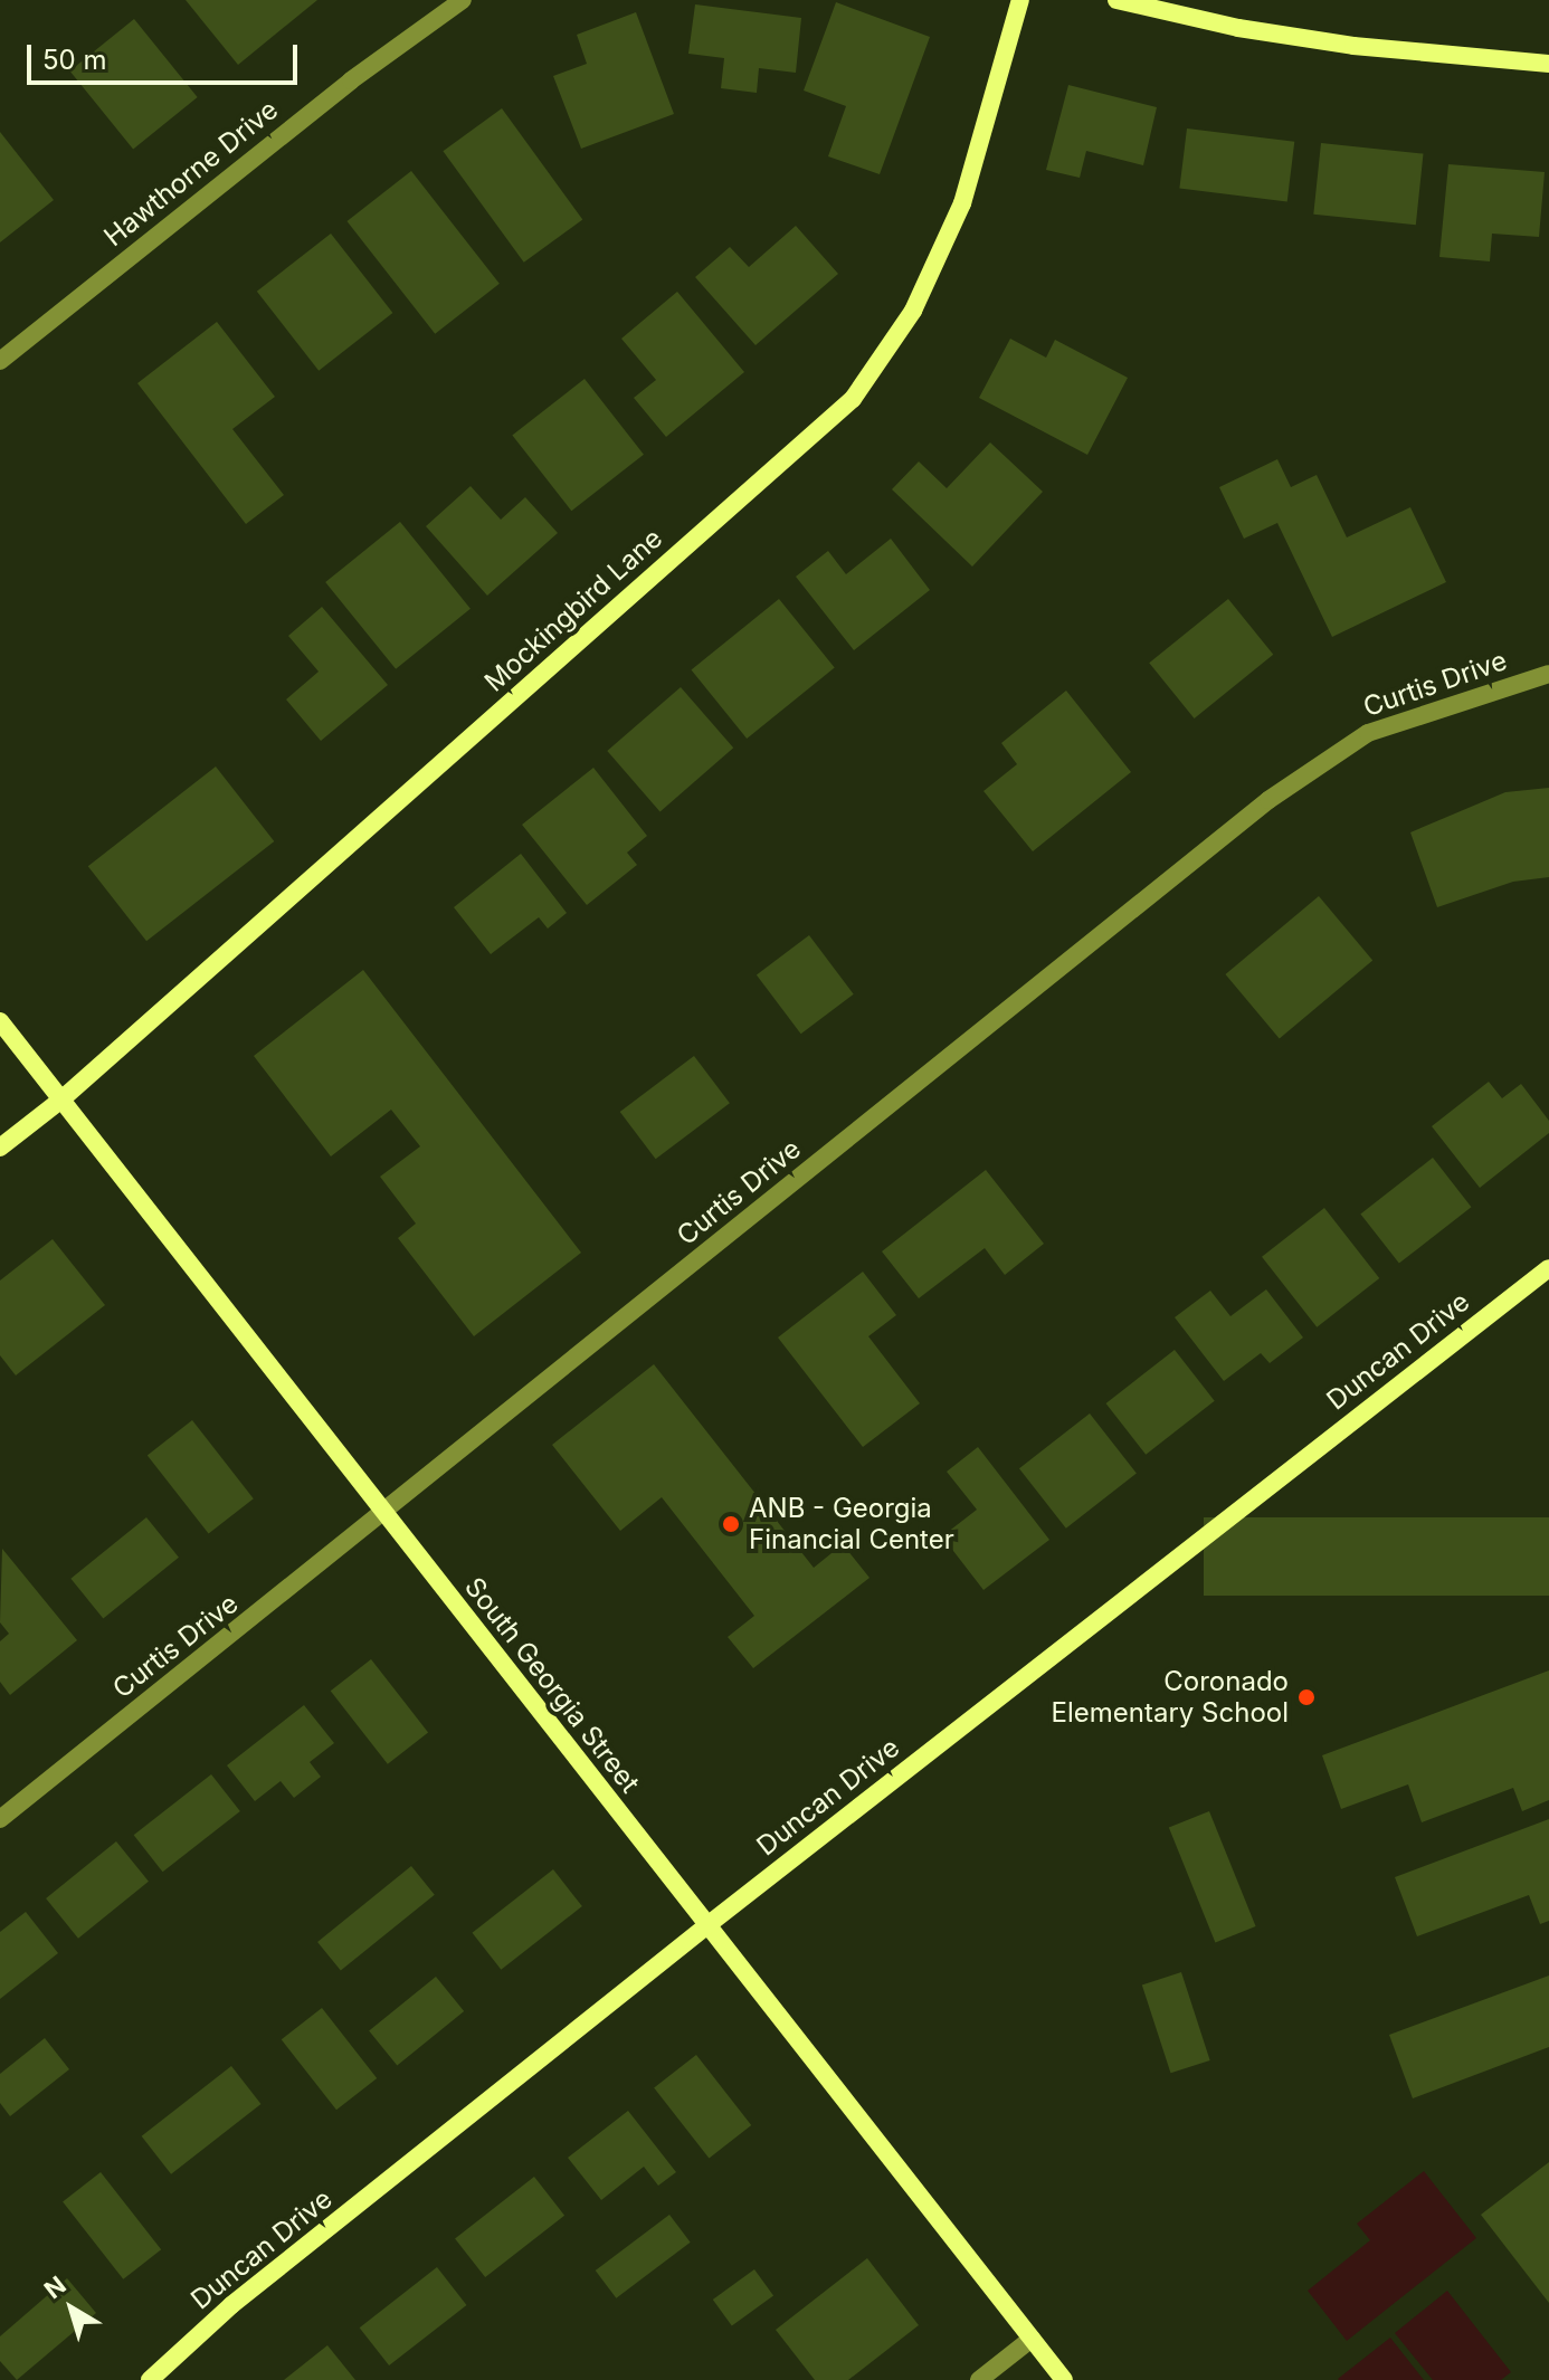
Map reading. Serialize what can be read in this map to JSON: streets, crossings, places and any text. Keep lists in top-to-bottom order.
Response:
{
  "streets": {
    "main road": ["Mockingbird Lane", "Duncan Drive", "South Georgia Street"],
    "street": ["Hawthorne Drive", "Curtis Drive"]
  },
  "crossings": [
    ["Mockingbird Lane", "South Georgia Street"],
    ["Curtis Drive", "South Georgia Street"],
    ["Duncan Drive", "South Georgia Street"]
  ],
  "places": ["ANB - Georgia Financial Center", "Coronado Elementary School"],
  "scale_bar": "50 m",
  "north": "top left"
}
